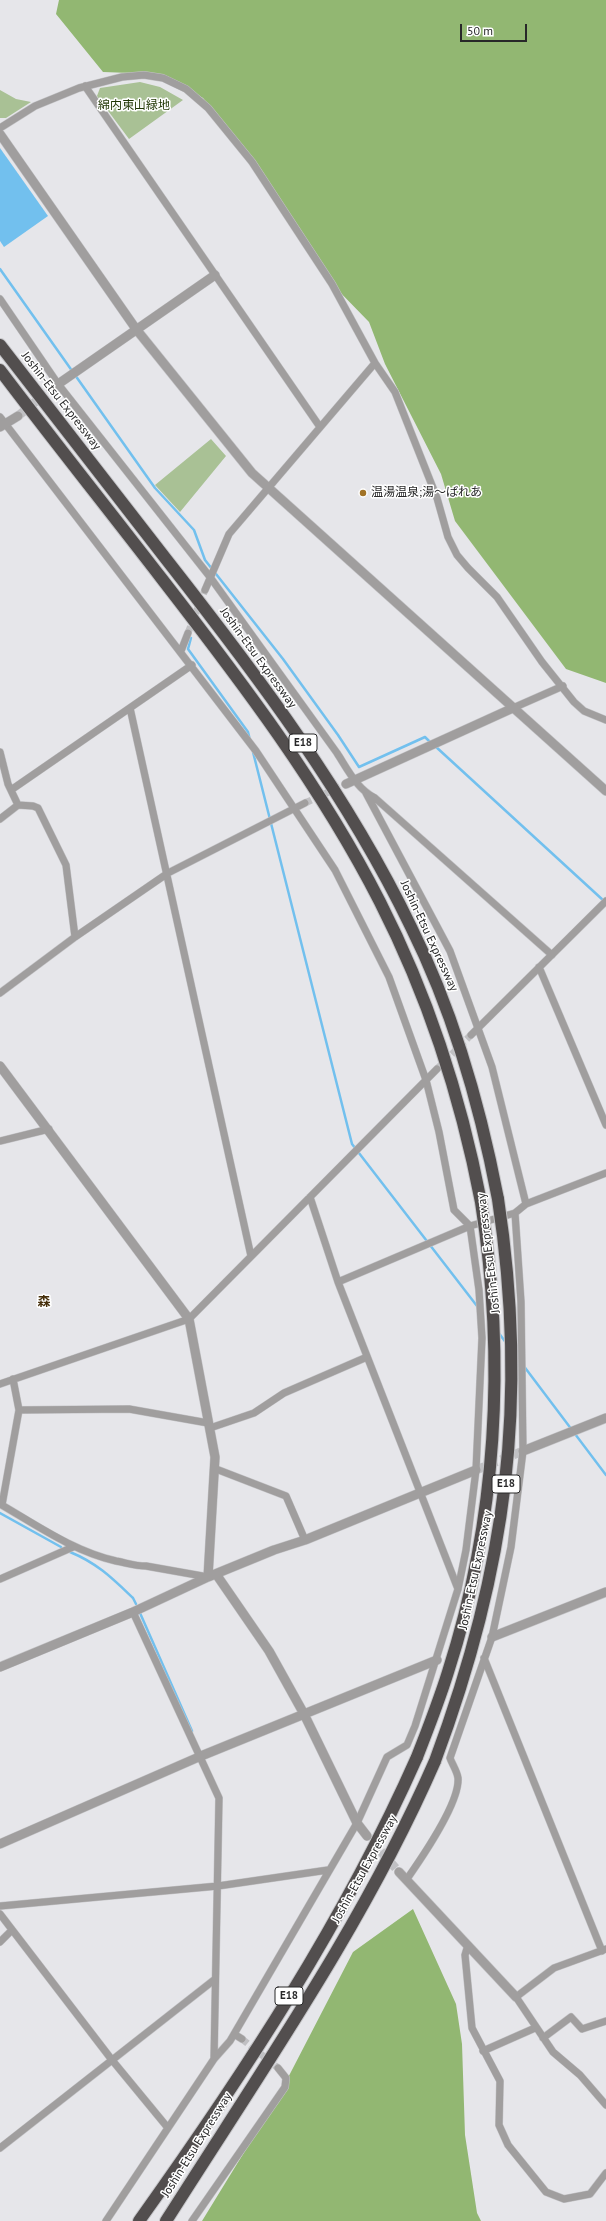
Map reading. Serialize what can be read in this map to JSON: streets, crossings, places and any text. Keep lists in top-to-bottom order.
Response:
{
  "streets": {
    "highway": ["Joshin-Etsu Expressway", "E18"]
  },
  "districts": ["森"],
  "parks": ["綿内東山緑地"],
  "places": ["温湯温泉;湯〜ぱれあ"],
  "scale_bar": "50 m"
}
